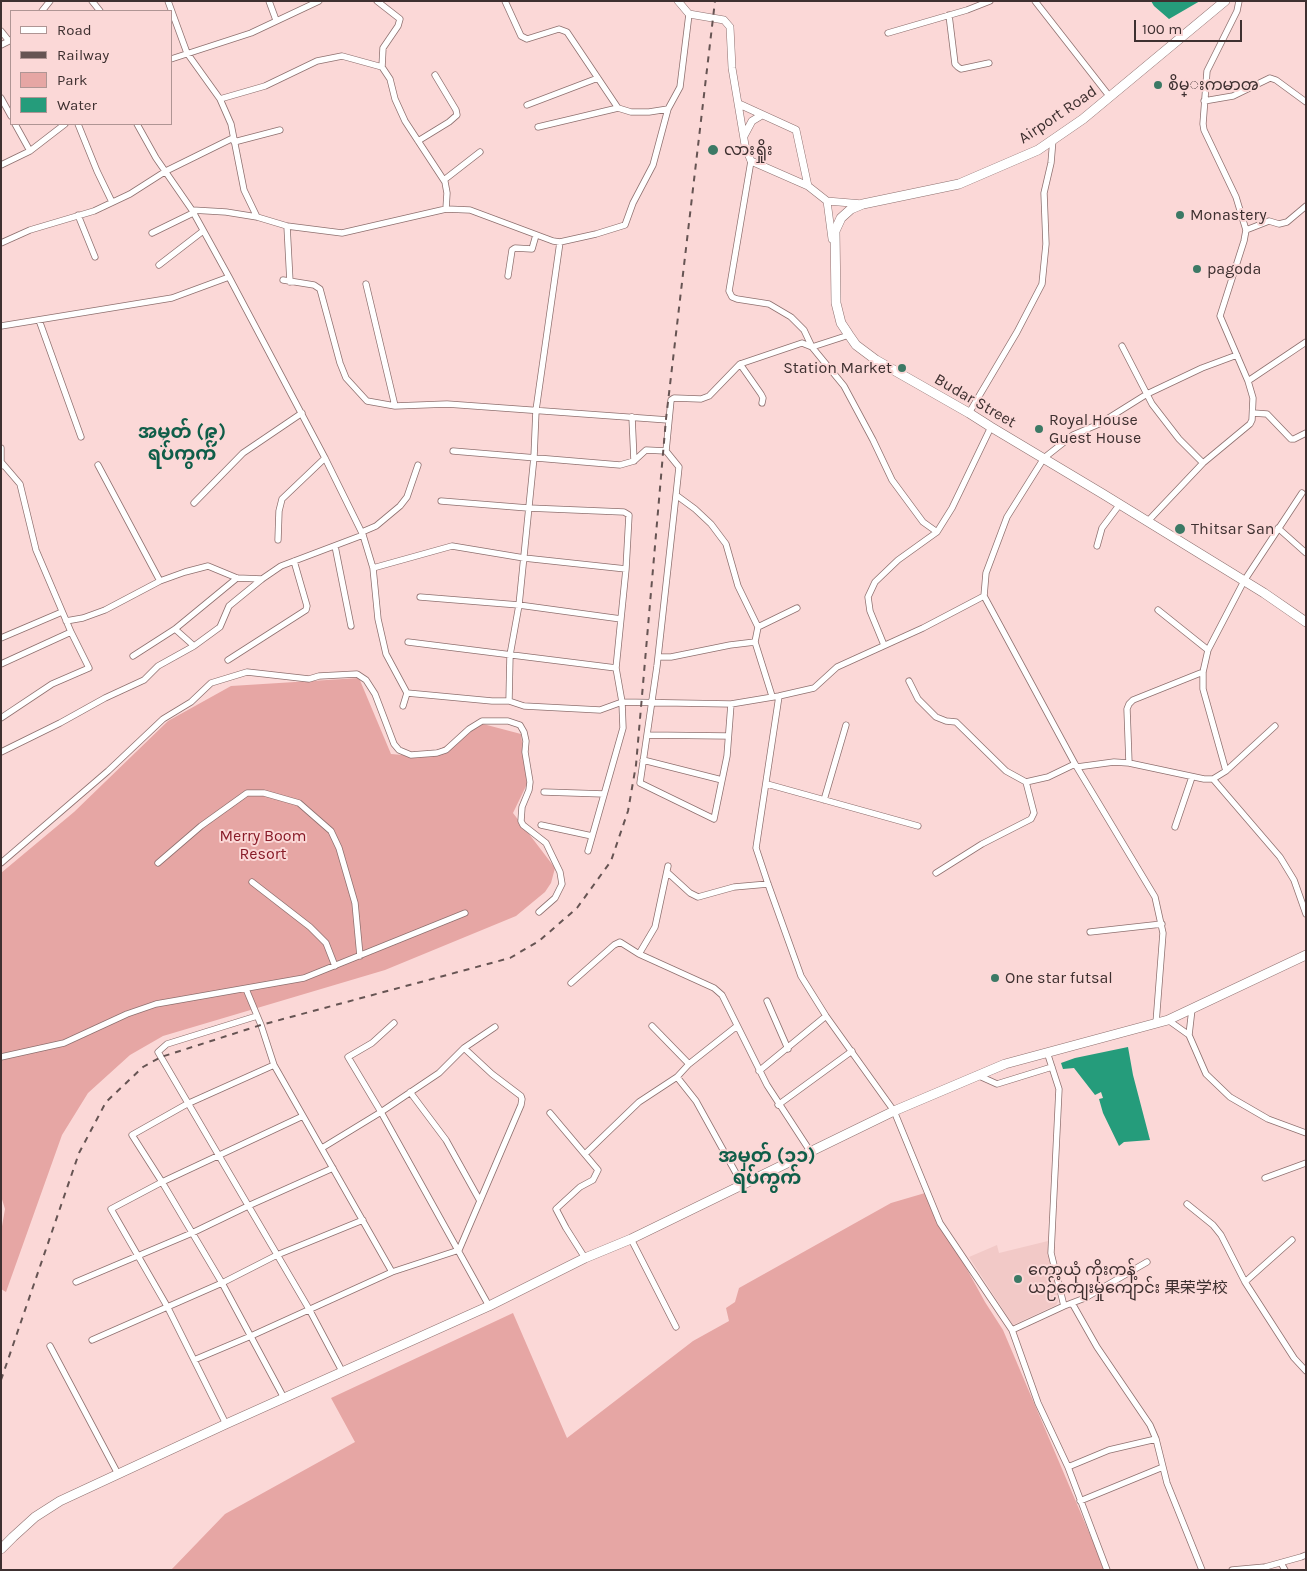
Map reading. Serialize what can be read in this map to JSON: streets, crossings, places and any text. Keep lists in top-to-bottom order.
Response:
{
  "streets": {
    "main road": ["Airport Road", "Budar Street"]
  },
  "crossings": [
    ["Airport Road", "Budar Street"]
  ],
  "districts": ["အမှတ် (၉) ရပ်ကွက်", "အမှတ် (၁၁) ရပ်ကွက်"],
  "parks": ["Merry Boom Resort"],
  "places": [
    "စိမ္းကမာၻ",
    "လားရှိုး",
    "Monastery",
    "pagoda",
    "Station Market",
    "Royal House Guest House",
    "Thitsar San",
    "One star futsal",
    "ကော့ယုံ ကိုးကန့် ယဉ်ကျေးမှုကျောင်း 果荣学校"
  ],
  "legend": [
    "Road",
    "Railway",
    "Park",
    "Water"
  ],
  "scale_bar": "100 m"
}
